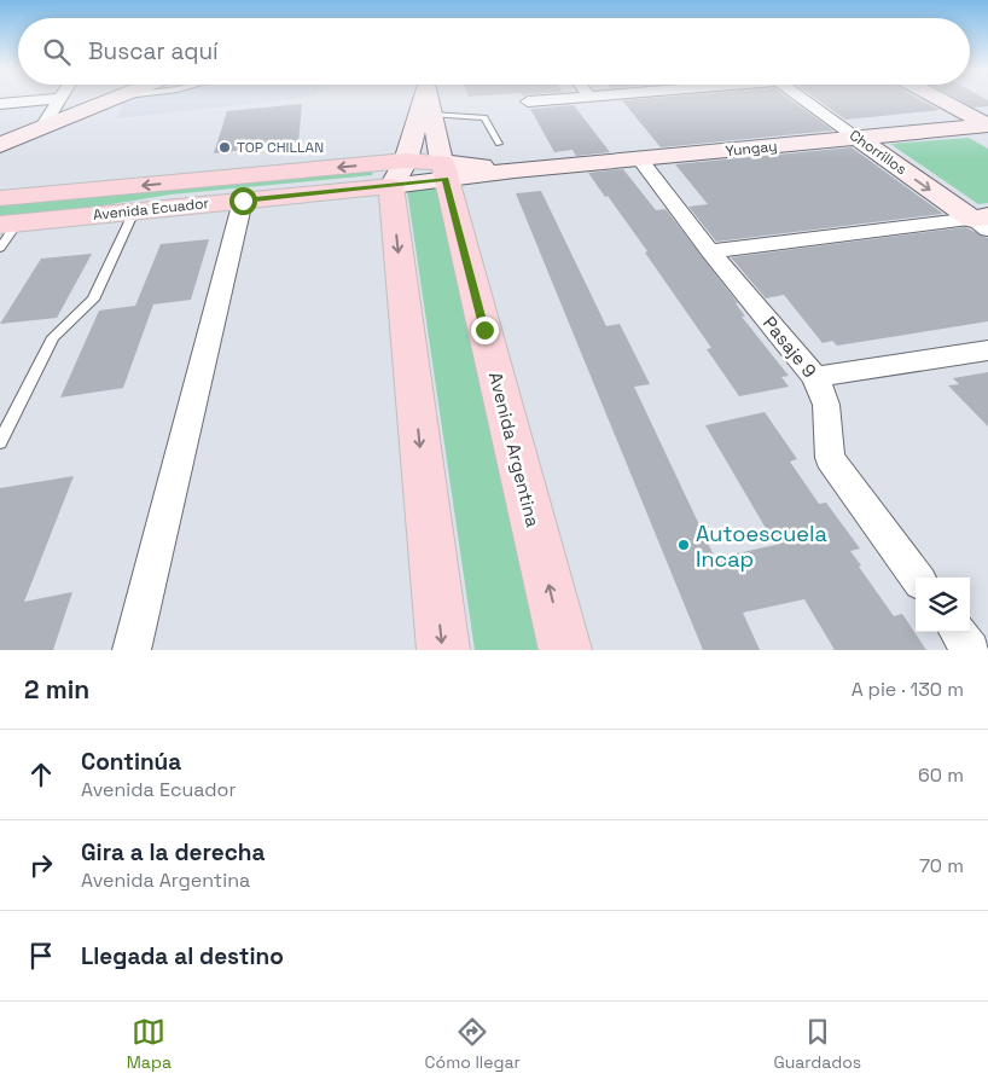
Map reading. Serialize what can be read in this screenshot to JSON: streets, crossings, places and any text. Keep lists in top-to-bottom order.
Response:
{
  "streets": {
    "main road": ["Avenida Ecuador", "Avenida Argentina"],
    "street": ["Yungay", "Chorrillos", "Pasaje 9"]
  },
  "crossings": [
    ["Yungay", "Chorrillos"],
    ["Yungay", "Avenida Ecuador"],
    ["Yungay", "Pasaje 9"],
    ["Yungay", "Avenida Argentina"],
    ["Avenida Ecuador", "Avenida Argentina"]
  ],
  "places": ["TOP CHILLAN", "Autoescuela Incap"],
  "page": {
    "search": "Buscar aquí",
    "heading": ["2 min", "A pie · 130 m"],
    "list": [
      ["Continúa", "Avenida Ecuador", "60 m"],
      ["Gira a la derecha", "Avenida Argentina", "70 m"],
      "Llegada al destino"
    ],
    "nav": ["Mapa", "Cómo llegar", "Guardados"]
  }
}
